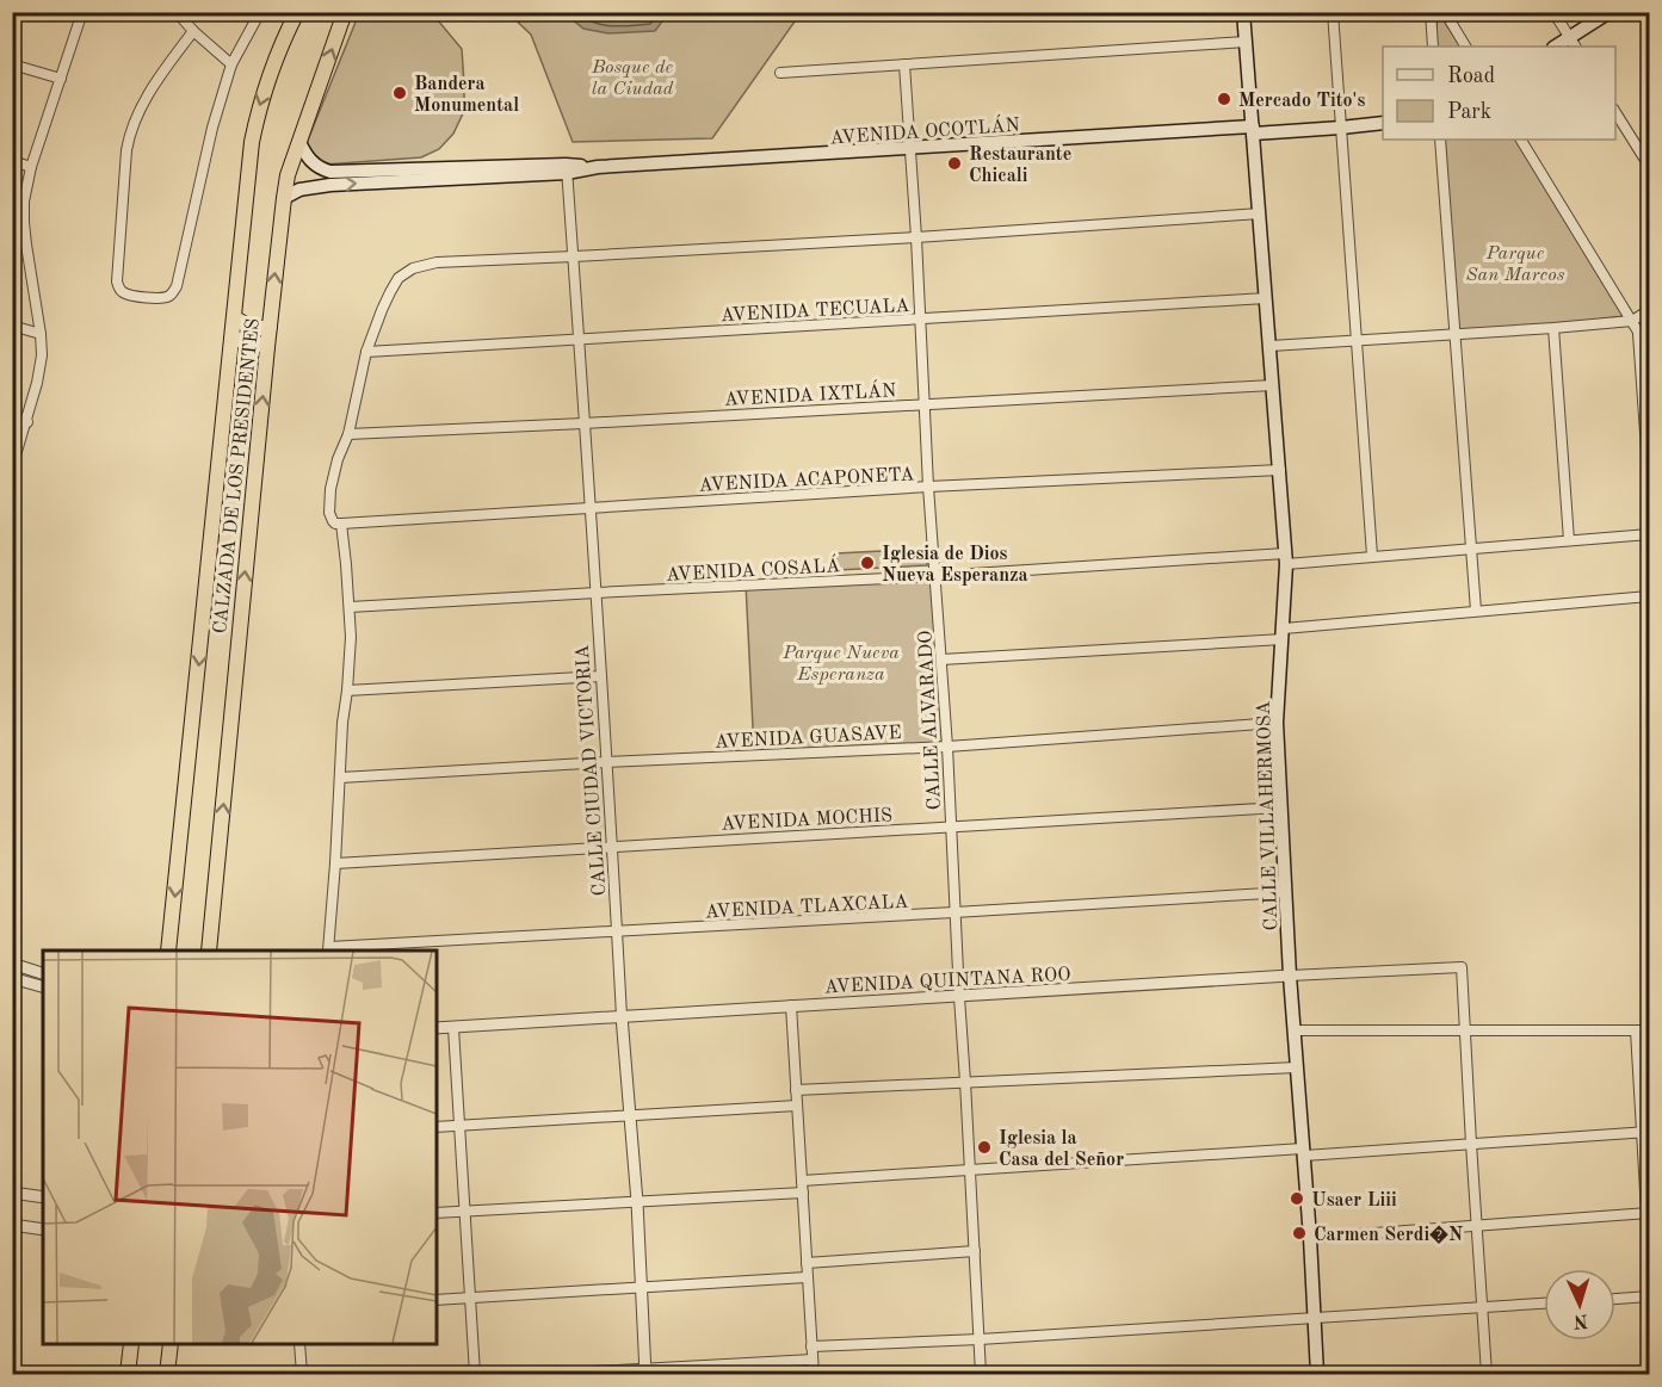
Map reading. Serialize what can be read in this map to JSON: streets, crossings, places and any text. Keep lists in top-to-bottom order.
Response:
{
  "streets": {
    "highway": ["CALZADA DE LOS PRESIDENTES"],
    "main road": ["AVENIDA OCOTLÁN", "CALLE VILLAHERMOSA"],
    "street": [
      "AVENIDA TECUALA",
      "AVENIDA IXTLÁN",
      "AVENIDA ACAPONETA",
      "AVENIDA COSALÁ",
      "CALLE ALVARADO",
      "AVENIDA GUASAVE",
      "CALLE CIUDAD VICTORIA",
      "AVENIDA MOCHIS",
      "AVENIDA TLAXCALA",
      "AVENIDA QUINTANA ROO"
    ]
  },
  "crossings": [
    ["AVENIDA OCOTLÁN", "CALZADA DE LOS PRESIDENTES"],
    ["AVENIDA OCOTLÁN", "CALLE ALVARADO"],
    ["AVENIDA OCOTLÁN", "CALLE CIUDAD VICTORIA"],
    ["AVENIDA OCOTLÁN", "CALLE VILLAHERMOSA"],
    ["AVENIDA TECUALA", "CALLE ALVARADO"],
    ["AVENIDA TECUALA", "CALLE CIUDAD VICTORIA"],
    ["AVENIDA TECUALA", "CALLE VILLAHERMOSA"],
    ["AVENIDA IXTLÁN", "CALLE ALVARADO"],
    ["AVENIDA IXTLÁN", "CALLE CIUDAD VICTORIA"],
    ["AVENIDA IXTLÁN", "CALLE VILLAHERMOSA"],
    ["AVENIDA ACAPONETA", "CALLE ALVARADO"],
    ["AVENIDA ACAPONETA", "CALLE CIUDAD VICTORIA"],
    ["AVENIDA ACAPONETA", "CALLE VILLAHERMOSA"],
    ["AVENIDA COSALÁ", "CALLE ALVARADO"],
    ["AVENIDA COSALÁ", "CALLE CIUDAD VICTORIA"],
    ["AVENIDA COSALÁ", "CALLE VILLAHERMOSA"],
    ["CALLE ALVARADO", "AVENIDA GUASAVE"],
    ["CALLE ALVARADO", "AVENIDA MOCHIS"],
    ["CALLE ALVARADO", "AVENIDA TLAXCALA"],
    ["CALLE ALVARADO", "AVENIDA QUINTANA ROO"],
    ["AVENIDA GUASAVE", "CALLE CIUDAD VICTORIA"],
    ["AVENIDA GUASAVE", "CALLE VILLAHERMOSA"],
    ["CALLE CIUDAD VICTORIA", "AVENIDA MOCHIS"],
    ["CALLE CIUDAD VICTORIA", "AVENIDA TLAXCALA"],
    ["CALLE CIUDAD VICTORIA", "AVENIDA QUINTANA ROO"],
    ["CALLE VILLAHERMOSA", "AVENIDA MOCHIS"],
    ["CALLE VILLAHERMOSA", "AVENIDA TLAXCALA"],
    ["CALLE VILLAHERMOSA", "AVENIDA QUINTANA ROO"]
  ],
  "parks": ["Bosque de la Ciudad", "Parque San Marcos", "Parque Nueva Esperanza"],
  "places": [
    "Bandera Monumental",
    "Mercado Tito's",
    "Restaurante Chicali",
    "Iglesia de Dios Nueva Esperanza",
    "Iglesia la Casa del Señor",
    "Usaer Liii",
    "Carmen Serdi�N"
  ],
  "legend": ["Road", "Park"],
  "north": "bottom"
}
